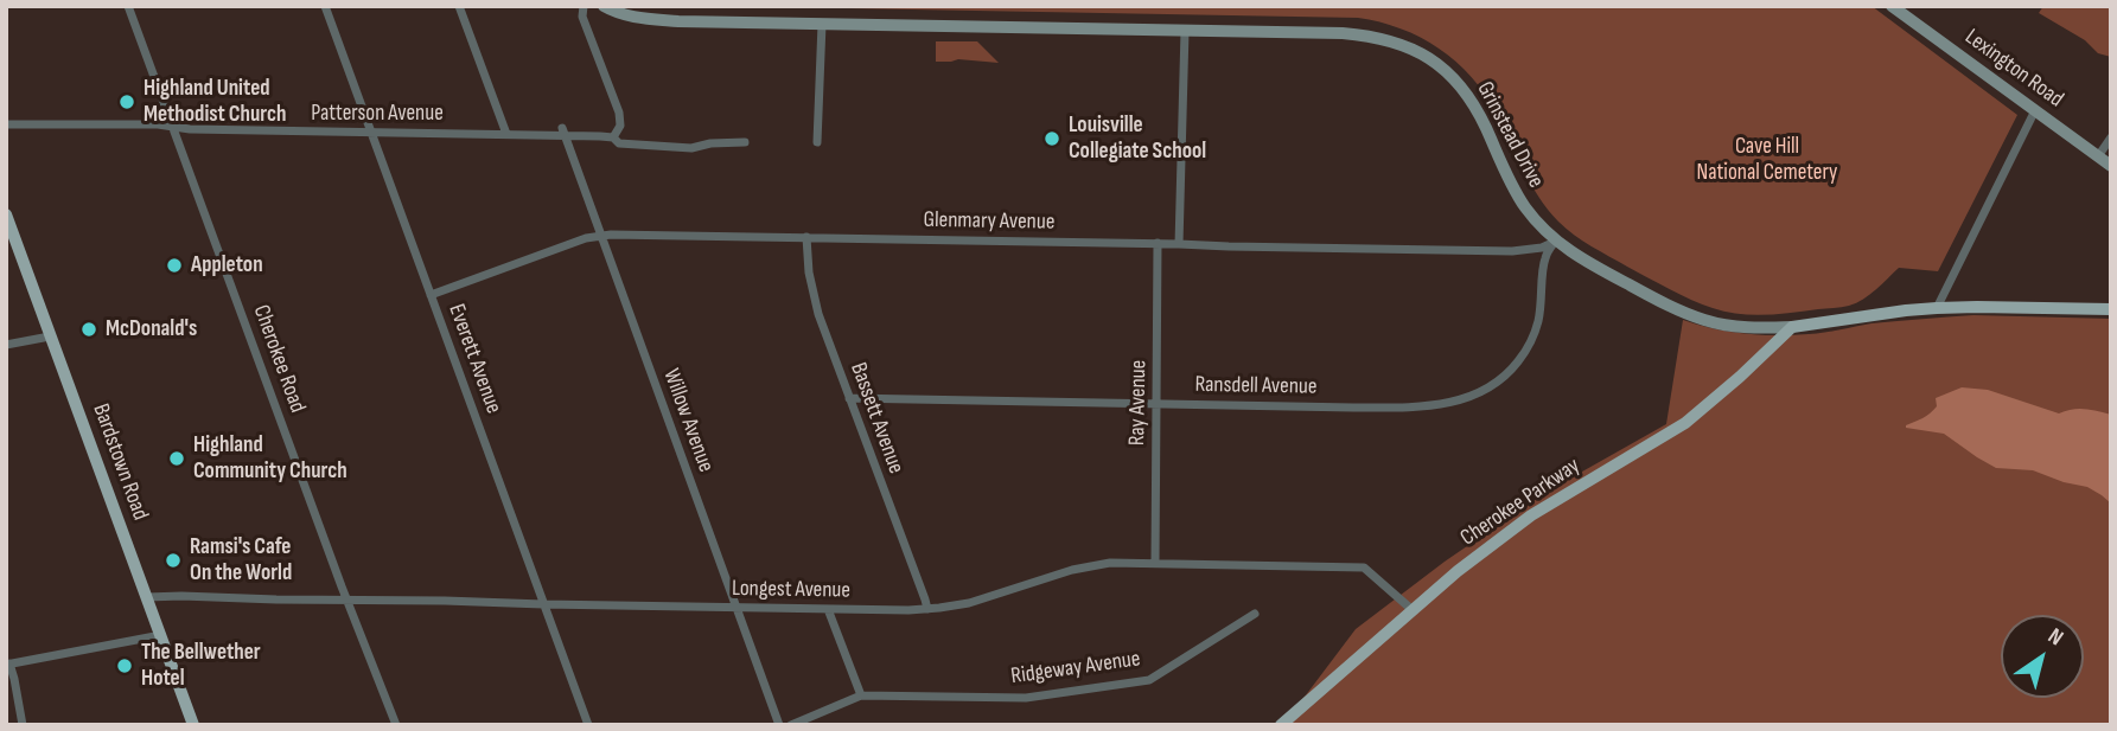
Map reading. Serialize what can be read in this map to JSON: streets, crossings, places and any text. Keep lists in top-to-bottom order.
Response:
{
  "streets": {
    "main road": [
      "Lexington Road",
      "Grinstead Drive",
      "Bardstown Road",
      "Cherokee Parkway"
    ],
    "street": [
      "Patterson Avenue",
      "Glenmary Avenue",
      "Cherokee Road",
      "Everett Avenue",
      "Ransdell Avenue",
      "Ray Avenue",
      "Bassett Avenue",
      "Willow Avenue",
      "Longest Avenue",
      "Ridgeway Avenue"
    ]
  },
  "crossings": [
    ["Patterson Avenue", "Cherokee Road"],
    ["Patterson Avenue", "Everett Avenue"],
    ["Patterson Avenue", "Willow Avenue"],
    ["Grinstead Drive", "Glenmary Avenue"],
    ["Grinstead Drive", "Ransdell Avenue"],
    ["Grinstead Drive", "Cherokee Parkway"],
    ["Glenmary Avenue", "Everett Avenue"],
    ["Glenmary Avenue", "Ransdell Avenue"],
    ["Glenmary Avenue", "Ray Avenue"],
    ["Glenmary Avenue", "Bassett Avenue"],
    ["Glenmary Avenue", "Willow Avenue"],
    ["Cherokee Road", "Longest Avenue"],
    ["Everett Avenue", "Longest Avenue"],
    ["Ransdell Avenue", "Ray Avenue"],
    ["Ransdell Avenue", "Bassett Avenue"],
    ["Ray Avenue", "Longest Avenue"],
    ["Bassett Avenue", "Longest Avenue"],
    ["Willow Avenue", "Longest Avenue"],
    ["Bardstown Road", "Longest Avenue"],
    ["Cherokee Parkway", "Longest Avenue"]
  ],
  "parks": ["Cave Hill National Cemetery"],
  "places": [
    "Highland United Methodist Church",
    "Louisville Collegiate School",
    "Appleton",
    "McDonald's",
    "Highland Community Church",
    "Ramsi's Cafe On the World",
    "The Bellwether Hotel"
  ],
  "north": "top right"
}
